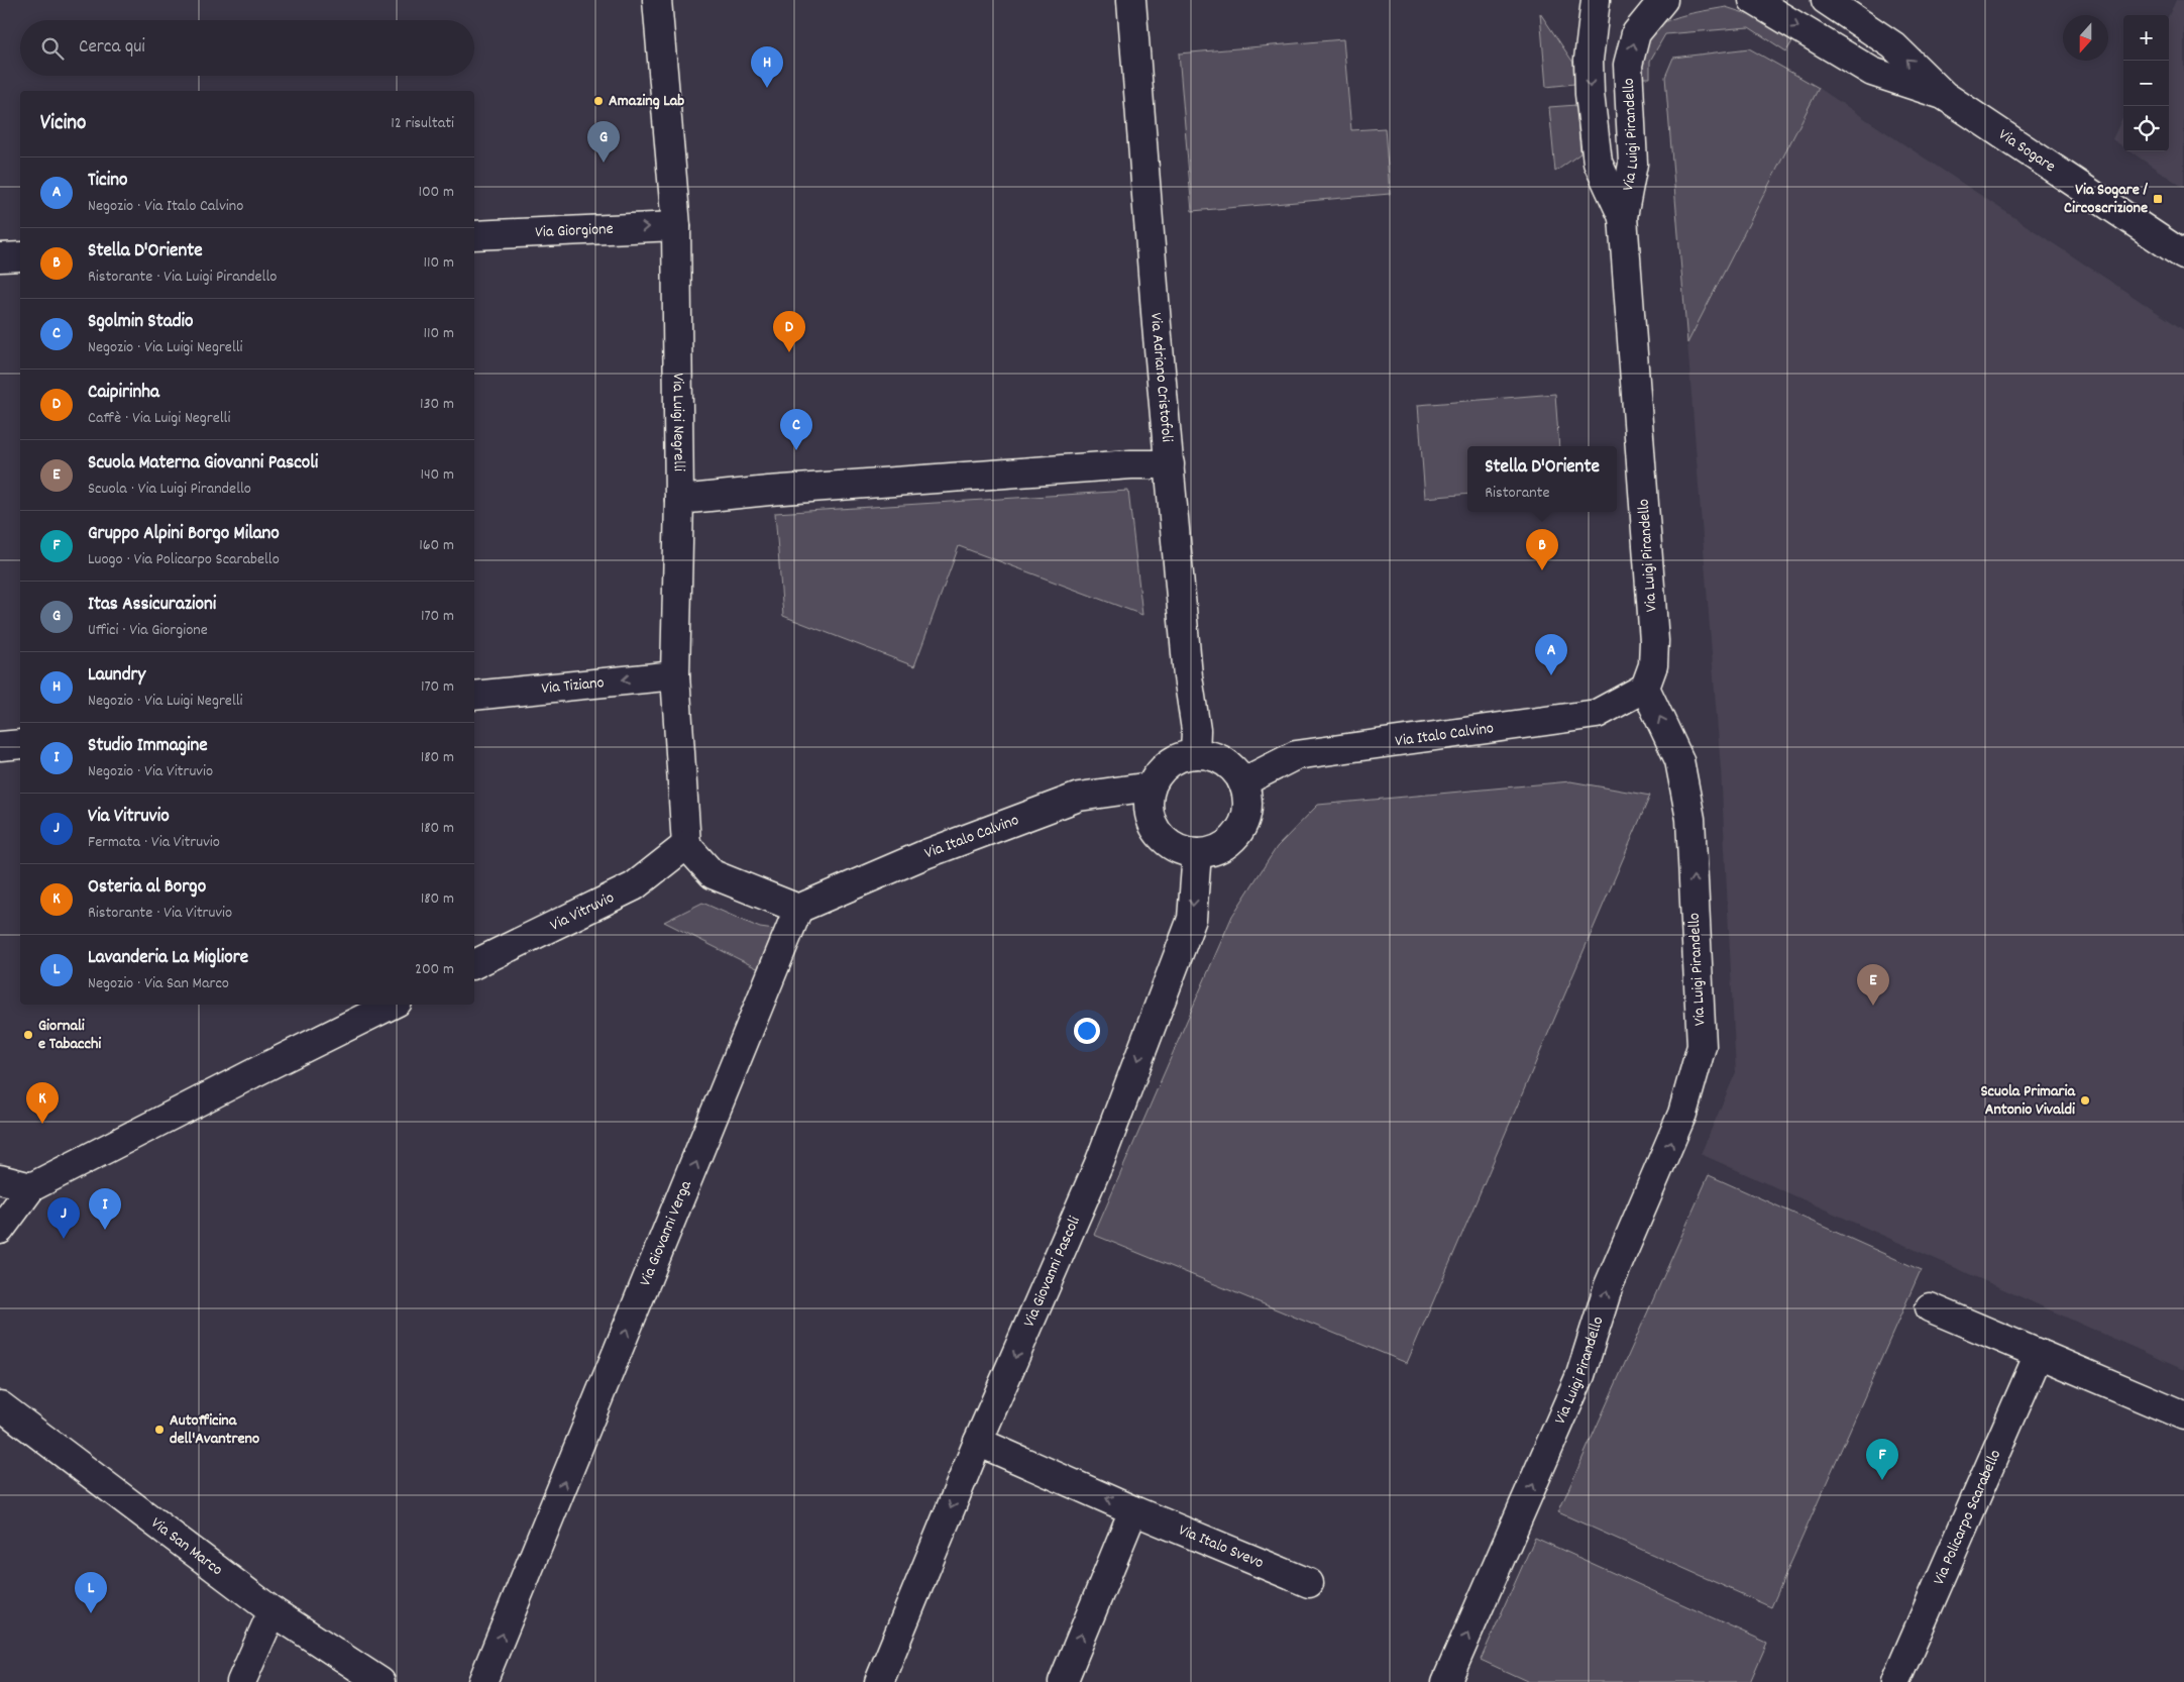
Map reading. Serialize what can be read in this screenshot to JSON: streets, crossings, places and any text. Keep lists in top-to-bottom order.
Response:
{
  "streets": {
    "street": [
      "Via Luigi Pirandello",
      "Via Sogare",
      "Via Giorgione",
      "Via Adriano Cristofoli",
      "Via Luigi Negrelli",
      "Via Tiziano",
      "Via Italo Calvino",
      "Via Vitruvio",
      "Via Giovanni Verga",
      "Via Giovanni Pascoli",
      "Via Policarpo Scarabello",
      "Via San Marco",
      "Via Italo Svevo"
    ]
  },
  "crossings": [
    ["Via Luigi Pirandello", "Via Italo Calvino"],
    ["Via Giorgione", "Via Luigi Negrelli"],
    ["Via Adriano Cristofoli", "Via Italo Calvino"],
    ["Via Adriano Cristofoli", "Via Giovanni Pascoli"],
    ["Via Luigi Negrelli", "Via Tiziano"],
    ["Via Luigi Negrelli", "Via Vitruvio"],
    ["Via Italo Calvino", "Via Giovanni Verga"],
    ["Via Italo Calvino", "Via Giovanni Pascoli"],
    ["Via Giovanni Pascoli", "Via Italo Svevo"]
  ],
  "one_way": [
    "Via Giorgione",
    "Via Tiziano",
    "Via Giovanni Verga",
    "Via Giovanni Pascoli",
    "Via Italo Svevo"
  ],
  "places": {
    "other": [
      "Amazing Lab",
      "Giornali e Tabacchi",
      "Scuola Primaria Antonio Vivaldi",
      "Autofficina dell'Avantreno"
    ],
    "transit": ["Via Sogare / Circoscrizione"]
  },
  "north": "bottom",
  "page": {
    "map_buttons": ["+", "−"],
    "search": "Cerca qui",
    "pins": [
      "H",
      "G",
      "D",
      "C",
      "B",
      "A",
      "E",
      "K",
      "I",
      "J",
      "F",
      "L"
    ],
    "heading": ["Vicino", "12 risultati"],
    "list": [
      {
        "mark": "A",
        "name": "Ticino",
        "note": "Negozio · Via Italo Calvino",
        "value": "100 m"
      },
      {
        "mark": "B",
        "name": "Stella D'Oriente",
        "note": "Ristorante · Via Luigi Pirandello",
        "value": "110 m"
      },
      {
        "mark": "C",
        "name": "Sgolmin Stadio",
        "note": "Negozio · Via Luigi Negrelli",
        "value": "110 m"
      },
      {
        "mark": "D",
        "name": "Caipirinha",
        "note": "Caffè · Via Luigi Negrelli",
        "value": "130 m"
      },
      {
        "mark": "E",
        "name": "Scuola Materna Giovanni Pascoli",
        "note": "Scuola · Via Luigi Pirandello",
        "value": "140 m"
      },
      {
        "mark": "F",
        "name": "Gruppo Alpini Borgo Milano",
        "note": "Luogo · Via Policarpo Scarabello",
        "value": "160 m"
      },
      {
        "mark": "G",
        "name": "Itas Assicurazioni",
        "note": "Uffici · Via Giorgione",
        "value": "170 m"
      },
      {
        "mark": "H",
        "name": "Laundry",
        "note": "Negozio · Via Luigi Negrelli",
        "value": "170 m"
      },
      {
        "mark": "I",
        "name": "Studio Immagine",
        "note": "Negozio · Via Vitruvio",
        "value": "180 m"
      },
      {
        "mark": "J",
        "name": "Via Vitruvio",
        "note": "Fermata · Via Vitruvio",
        "value": "180 m"
      },
      {
        "mark": "K",
        "name": "Osteria al Borgo",
        "note": "Ristorante · Via Vitruvio",
        "value": "180 m"
      },
      {
        "mark": "L",
        "name": "Lavanderia La Migliore",
        "note": "Negozio · Via San Marco",
        "value": "200 m"
      }
    ],
    "popup": ["Stella D'Oriente", "Ristorante"]
  }
}
